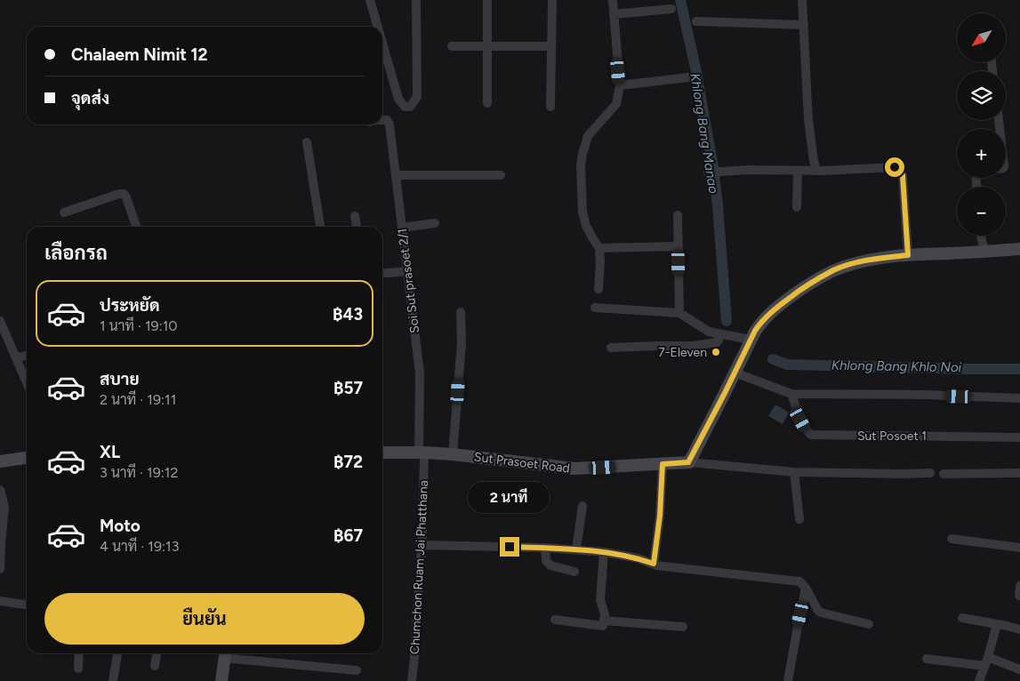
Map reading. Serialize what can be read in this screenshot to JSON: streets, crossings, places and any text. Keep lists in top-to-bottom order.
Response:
{
  "streets": {
    "street": [
      "Soi Sut prasoet 2/1",
      "Sut Posoet 1",
      "Sut Prasoet Road",
      "Chumchon Ruam Jai Phatthana"
    ]
  },
  "crossings": [
    ["Soi Sut prasoet 2/1", "Sut Prasoet Road"],
    ["Soi Sut prasoet 2/1", "Chumchon Ruam Jai Phatthana"],
    ["Sut Prasoet Road", "Chumchon Ruam Jai Phatthana"]
  ],
  "water": ["Khlong Bang Manao", "Khlong Bang Khlo Noi"],
  "places": ["7-Eleven"],
  "north": "bottom left",
  "page": {
    "map_buttons": ["+", "−"],
    "banner": ["Chalaem Nimit 12", "จุดส่ง"],
    "heading": "เลือกรถ",
    "list": [
      {
        "name": "ประหยัด",
        "note": "1 นาที · 19:10",
        "value": "฿43"
      },
      {
        "name": "สบาย",
        "note": "2 นาที · 19:11",
        "value": "฿57"
      },
      {
        "name": "XL",
        "note": "3 นาที · 19:12",
        "value": "฿72"
      },
      {
        "name": "Moto",
        "note": "4 นาที · 19:13",
        "value": "฿67"
      }
    ],
    "bubble": "2 นาที",
    "buttons": "ยืนยัน"
  }
}
